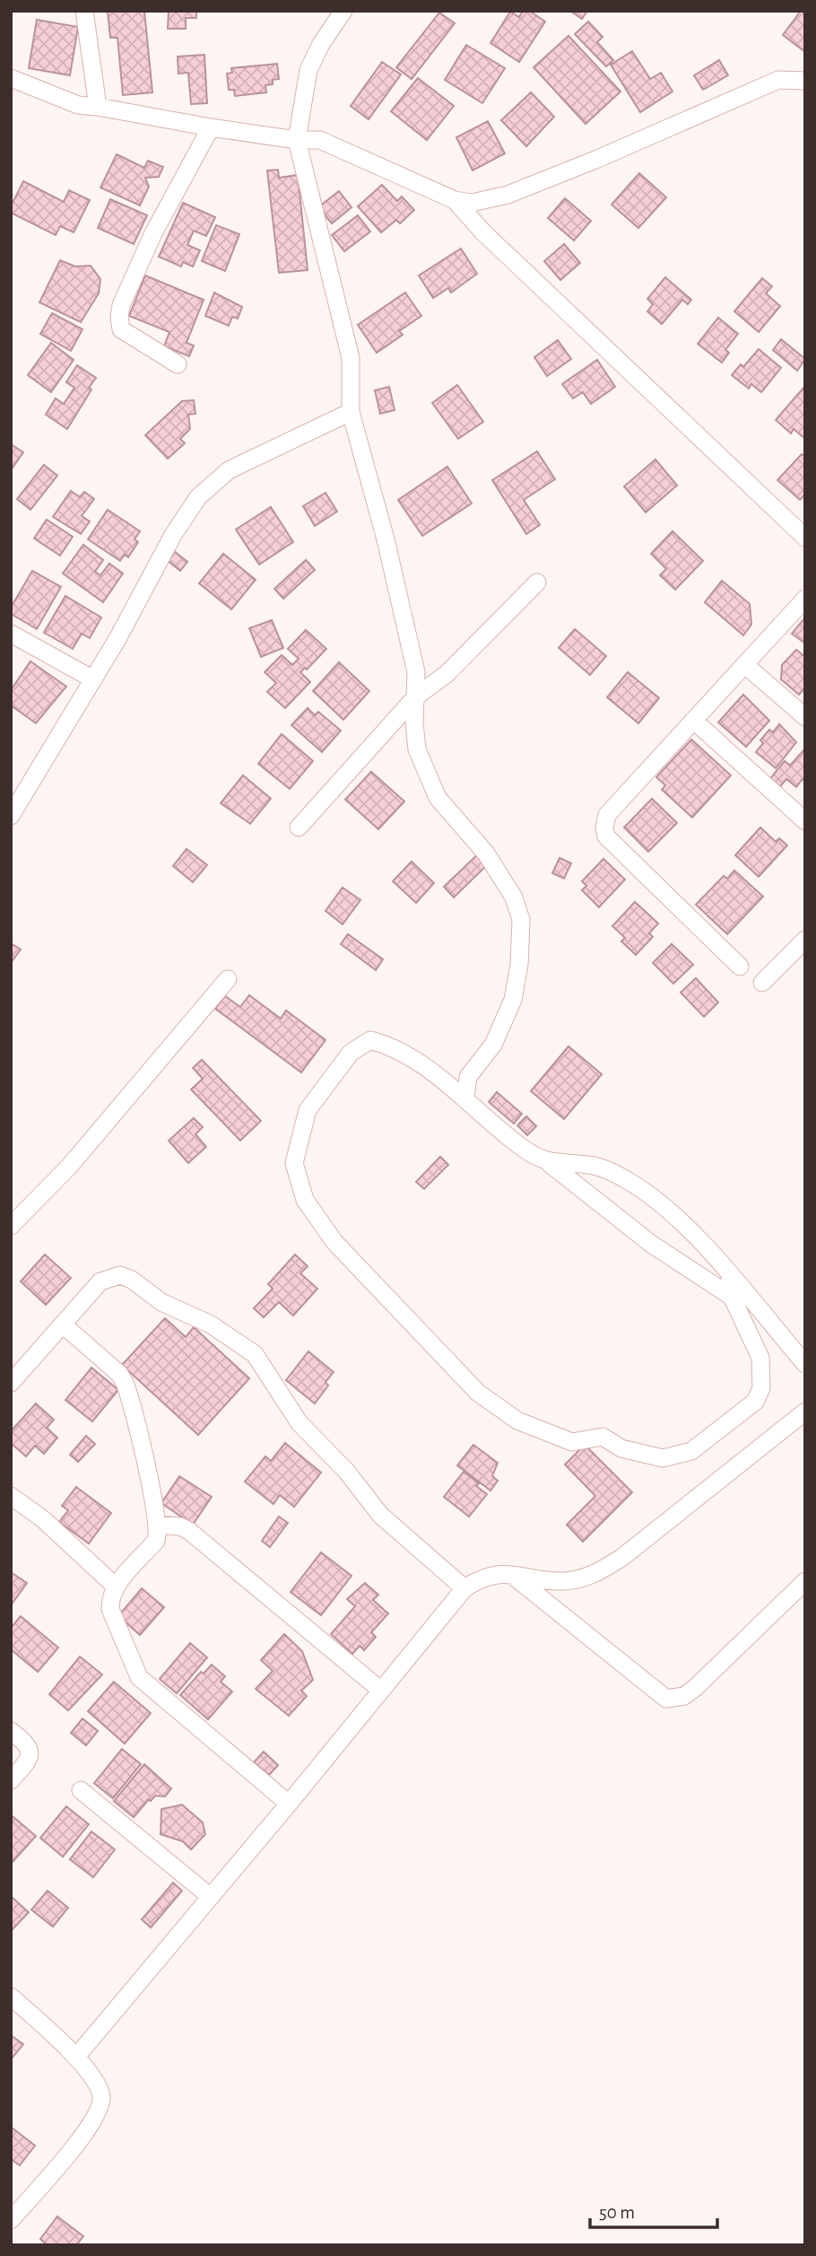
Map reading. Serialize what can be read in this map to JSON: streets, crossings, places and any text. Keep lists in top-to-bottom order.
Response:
{
  "scale_bar": "50 m"
}
